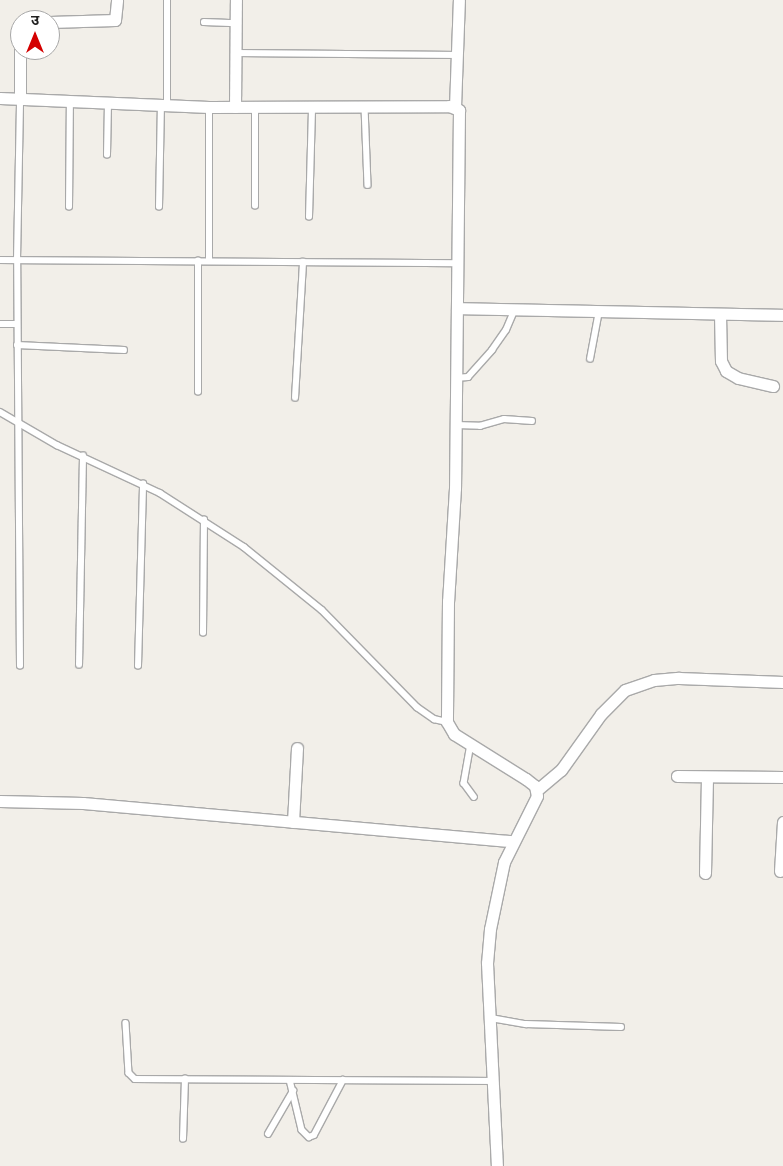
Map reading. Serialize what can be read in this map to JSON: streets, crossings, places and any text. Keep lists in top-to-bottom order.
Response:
{
  "north": "top"
}
